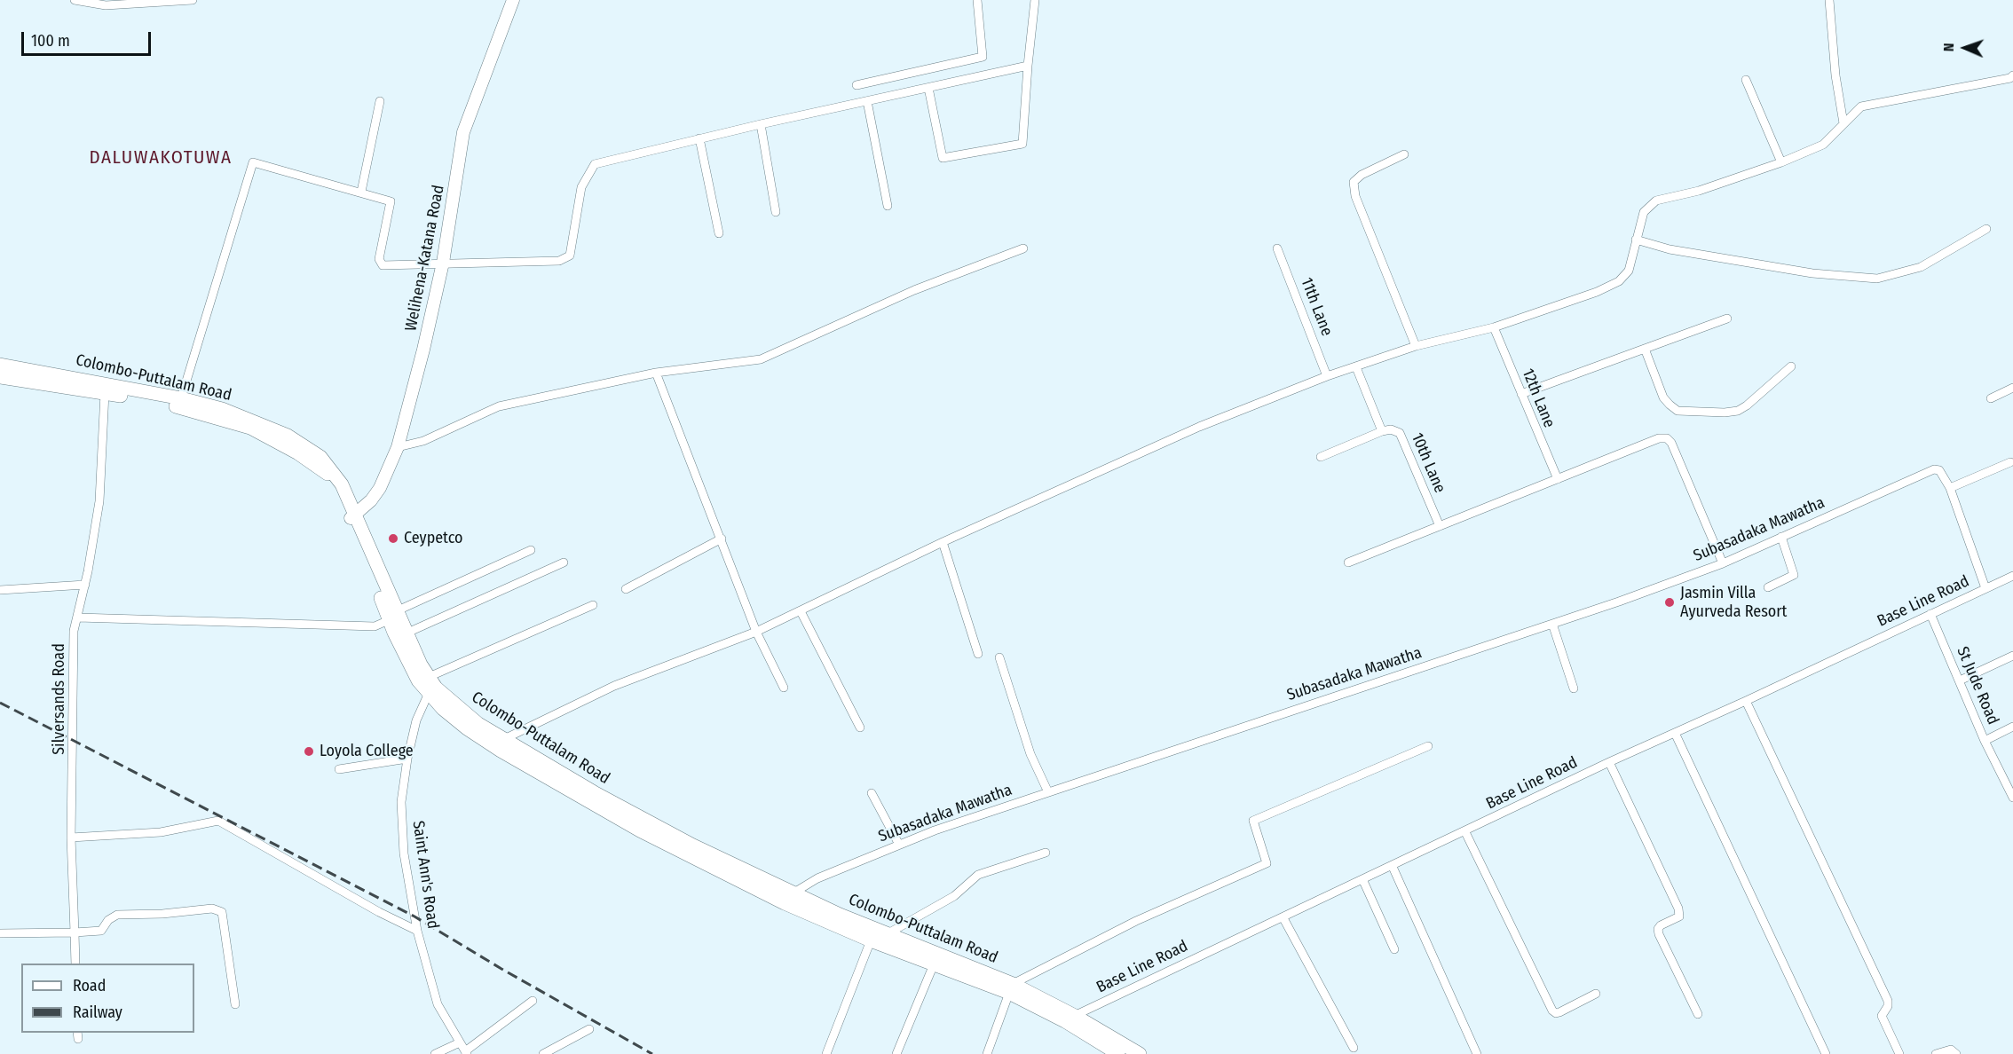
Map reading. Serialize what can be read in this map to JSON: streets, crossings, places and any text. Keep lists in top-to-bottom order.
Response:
{
  "streets": {
    "highway": ["Colombo-Puttalam Road"],
    "main road": ["Welihena-Katana Road"],
    "street": [
      "11th Lane",
      "12th Lane",
      "10th Lane",
      "Subasadaka Mawatha",
      "Base Line Road",
      "St Jude Road",
      "Silversands Road",
      "Saint Ann's Road"
    ]
  },
  "crossings": [
    ["Welihena-Katana Road", "Colombo-Puttalam Road"],
    ["Colombo-Puttalam Road", "Subasadaka Mawatha"],
    ["Colombo-Puttalam Road", "Base Line Road"],
    ["Colombo-Puttalam Road", "Silversands Road"],
    ["Colombo-Puttalam Road", "Saint Ann's Road"],
    ["Base Line Road", "St Jude Road"]
  ],
  "districts": ["DALUWAKOTUWA"],
  "places": ["Ceypetco", "Jasmin Villa Ayurveda Resort", "Loyola College"],
  "legend": ["Road", "Railway"],
  "scale_bar": "100 m",
  "north": "left"
}
